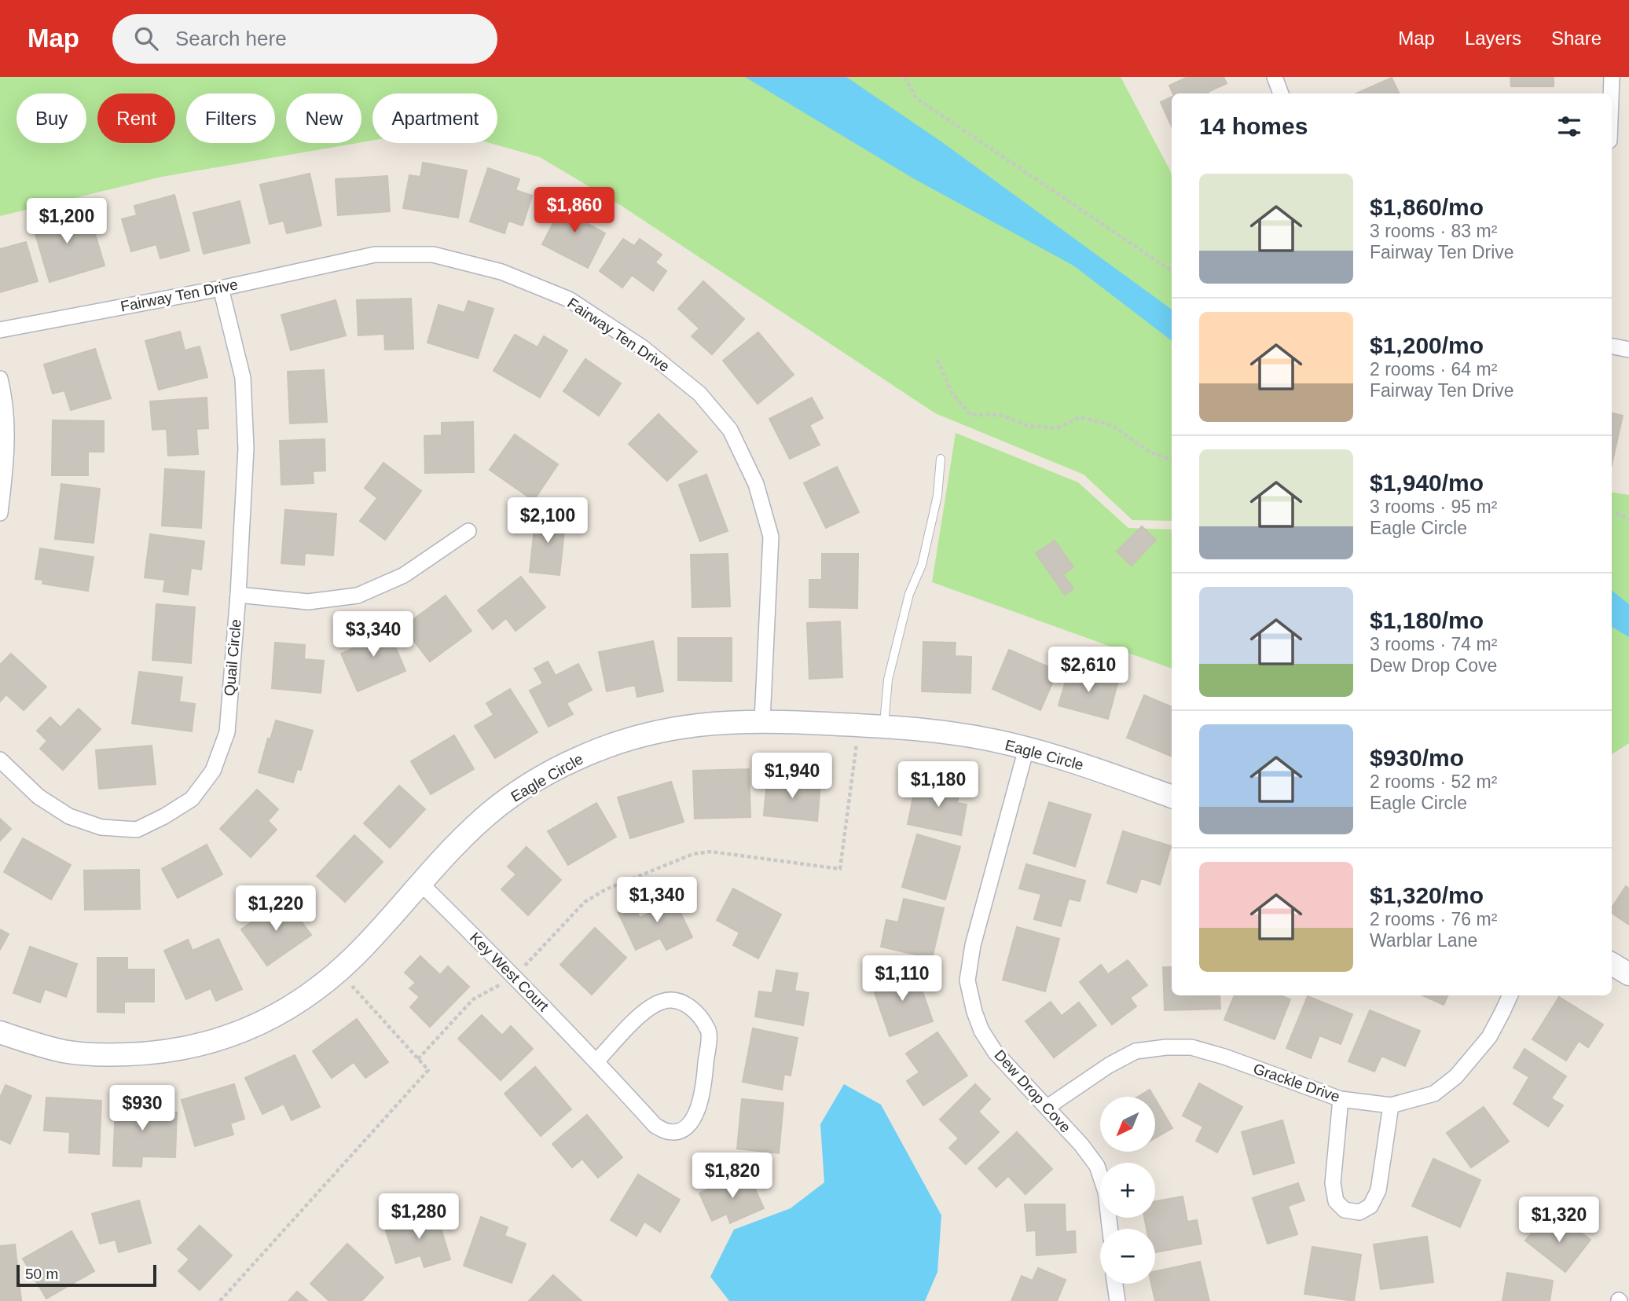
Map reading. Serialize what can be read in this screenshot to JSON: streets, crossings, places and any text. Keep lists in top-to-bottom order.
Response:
{
  "streets": {
    "street": [
      "Fairway Ten Drive",
      "Quail Circle",
      "Eagle Circle",
      "Key West Court",
      "Grackle Drive",
      "Dew Drop Cove"
    ]
  },
  "crossings": [
    ["Fairway Ten Drive", "Quail Circle"],
    ["Fairway Ten Drive", "Eagle Circle"],
    ["Eagle Circle", "Key West Court"],
    ["Eagle Circle", "Dew Drop Cove"],
    ["Grackle Drive", "Dew Drop Cove"]
  ],
  "scale_bar": "50 m",
  "north": "bottom left",
  "page": {
    "header": "Map",
    "search": "Search here",
    "nav": ["Map", "Layers", "Share"],
    "chip": [
      "Buy",
      "Rent",
      "Filters",
      "New",
      "Apartment"
    ],
    "heading": "14 homes",
    "list": [
      {
        "name": "$1,860/mo",
        "note": "3 rooms · 83 m² · Fairway Ten Drive"
      },
      {
        "name": "$1,200/mo",
        "note": "2 rooms · 64 m² · Fairway Ten Drive"
      },
      {
        "name": "$1,940/mo",
        "note": "3 rooms · 95 m² · Eagle Circle"
      },
      {
        "name": "$1,180/mo",
        "note": "3 rooms · 74 m² · Dew Drop Cove"
      },
      {
        "name": "$930/mo",
        "note": "2 rooms · 52 m² · Eagle Circle"
      },
      {
        "name": "$1,320/mo",
        "note": "2 rooms · 76 m² · Warblar Lane"
      }
    ],
    "price": [
      "$1,860",
      "$1,200",
      "$2,100",
      "$3,340",
      "$2,610",
      "$1,940",
      "$1,180",
      "$1,340",
      "$1,220",
      "$1,110",
      "$930",
      "$1,820",
      "$1,280",
      "$1,320"
    ],
    "map_buttons": ["+", "−"],
    "scale": "50 m"
  }
}
